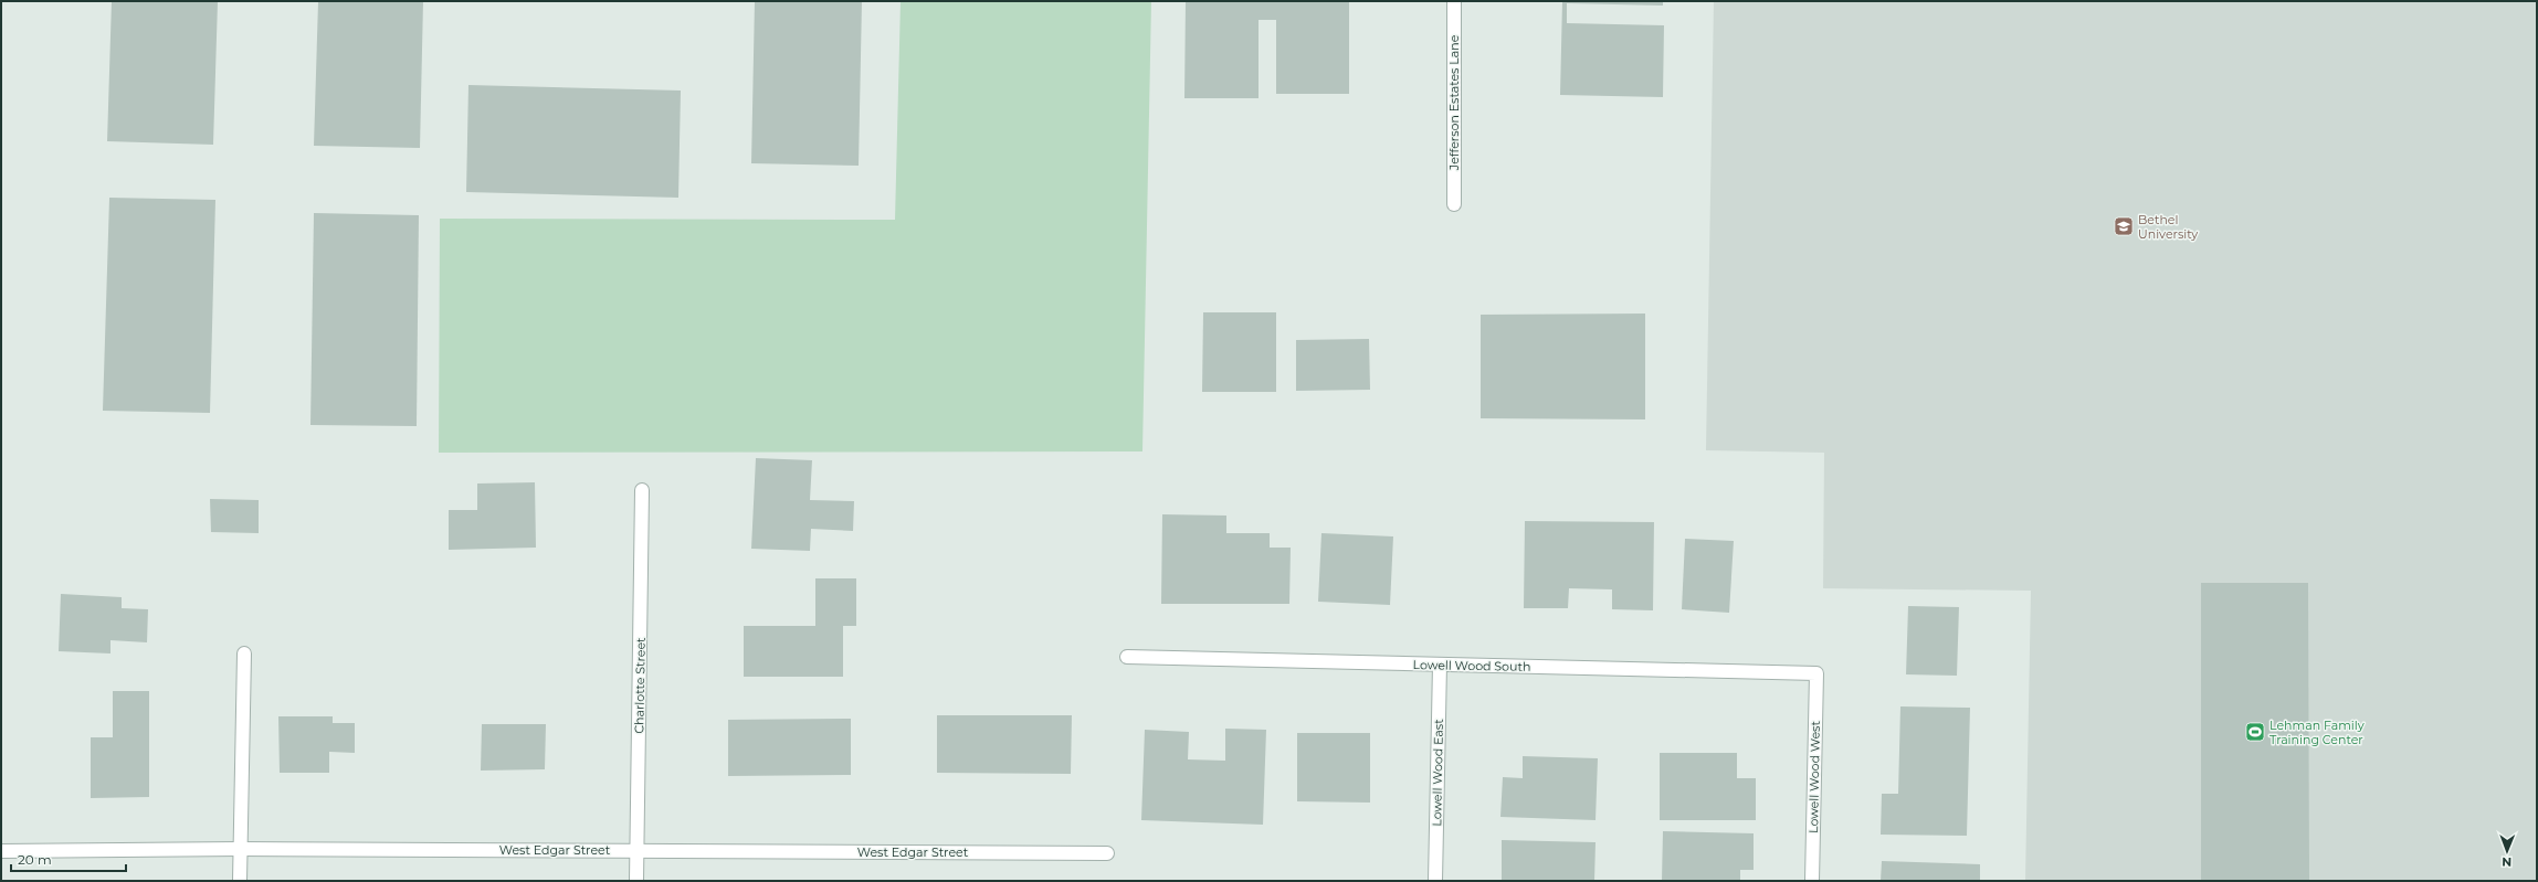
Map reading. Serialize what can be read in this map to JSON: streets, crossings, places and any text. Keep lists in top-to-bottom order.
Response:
{
  "streets": {
    "street": [
      "Jefferson Estates Lane",
      "Lowell Wood South",
      "Charlotte Street",
      "Lowell Wood East",
      "Lowell Wood West",
      "West Edgar Street"
    ]
  },
  "crossings": [
    ["Lowell Wood South", "Lowell Wood East"],
    ["Lowell Wood South", "Lowell Wood West"],
    ["Charlotte Street", "West Edgar Street"]
  ],
  "places": {
    "school or university": ["Bethel University"],
    "sports": ["Lehman Family Training Center"]
  },
  "scale_bar": "20 m",
  "north": "bottom"
}
